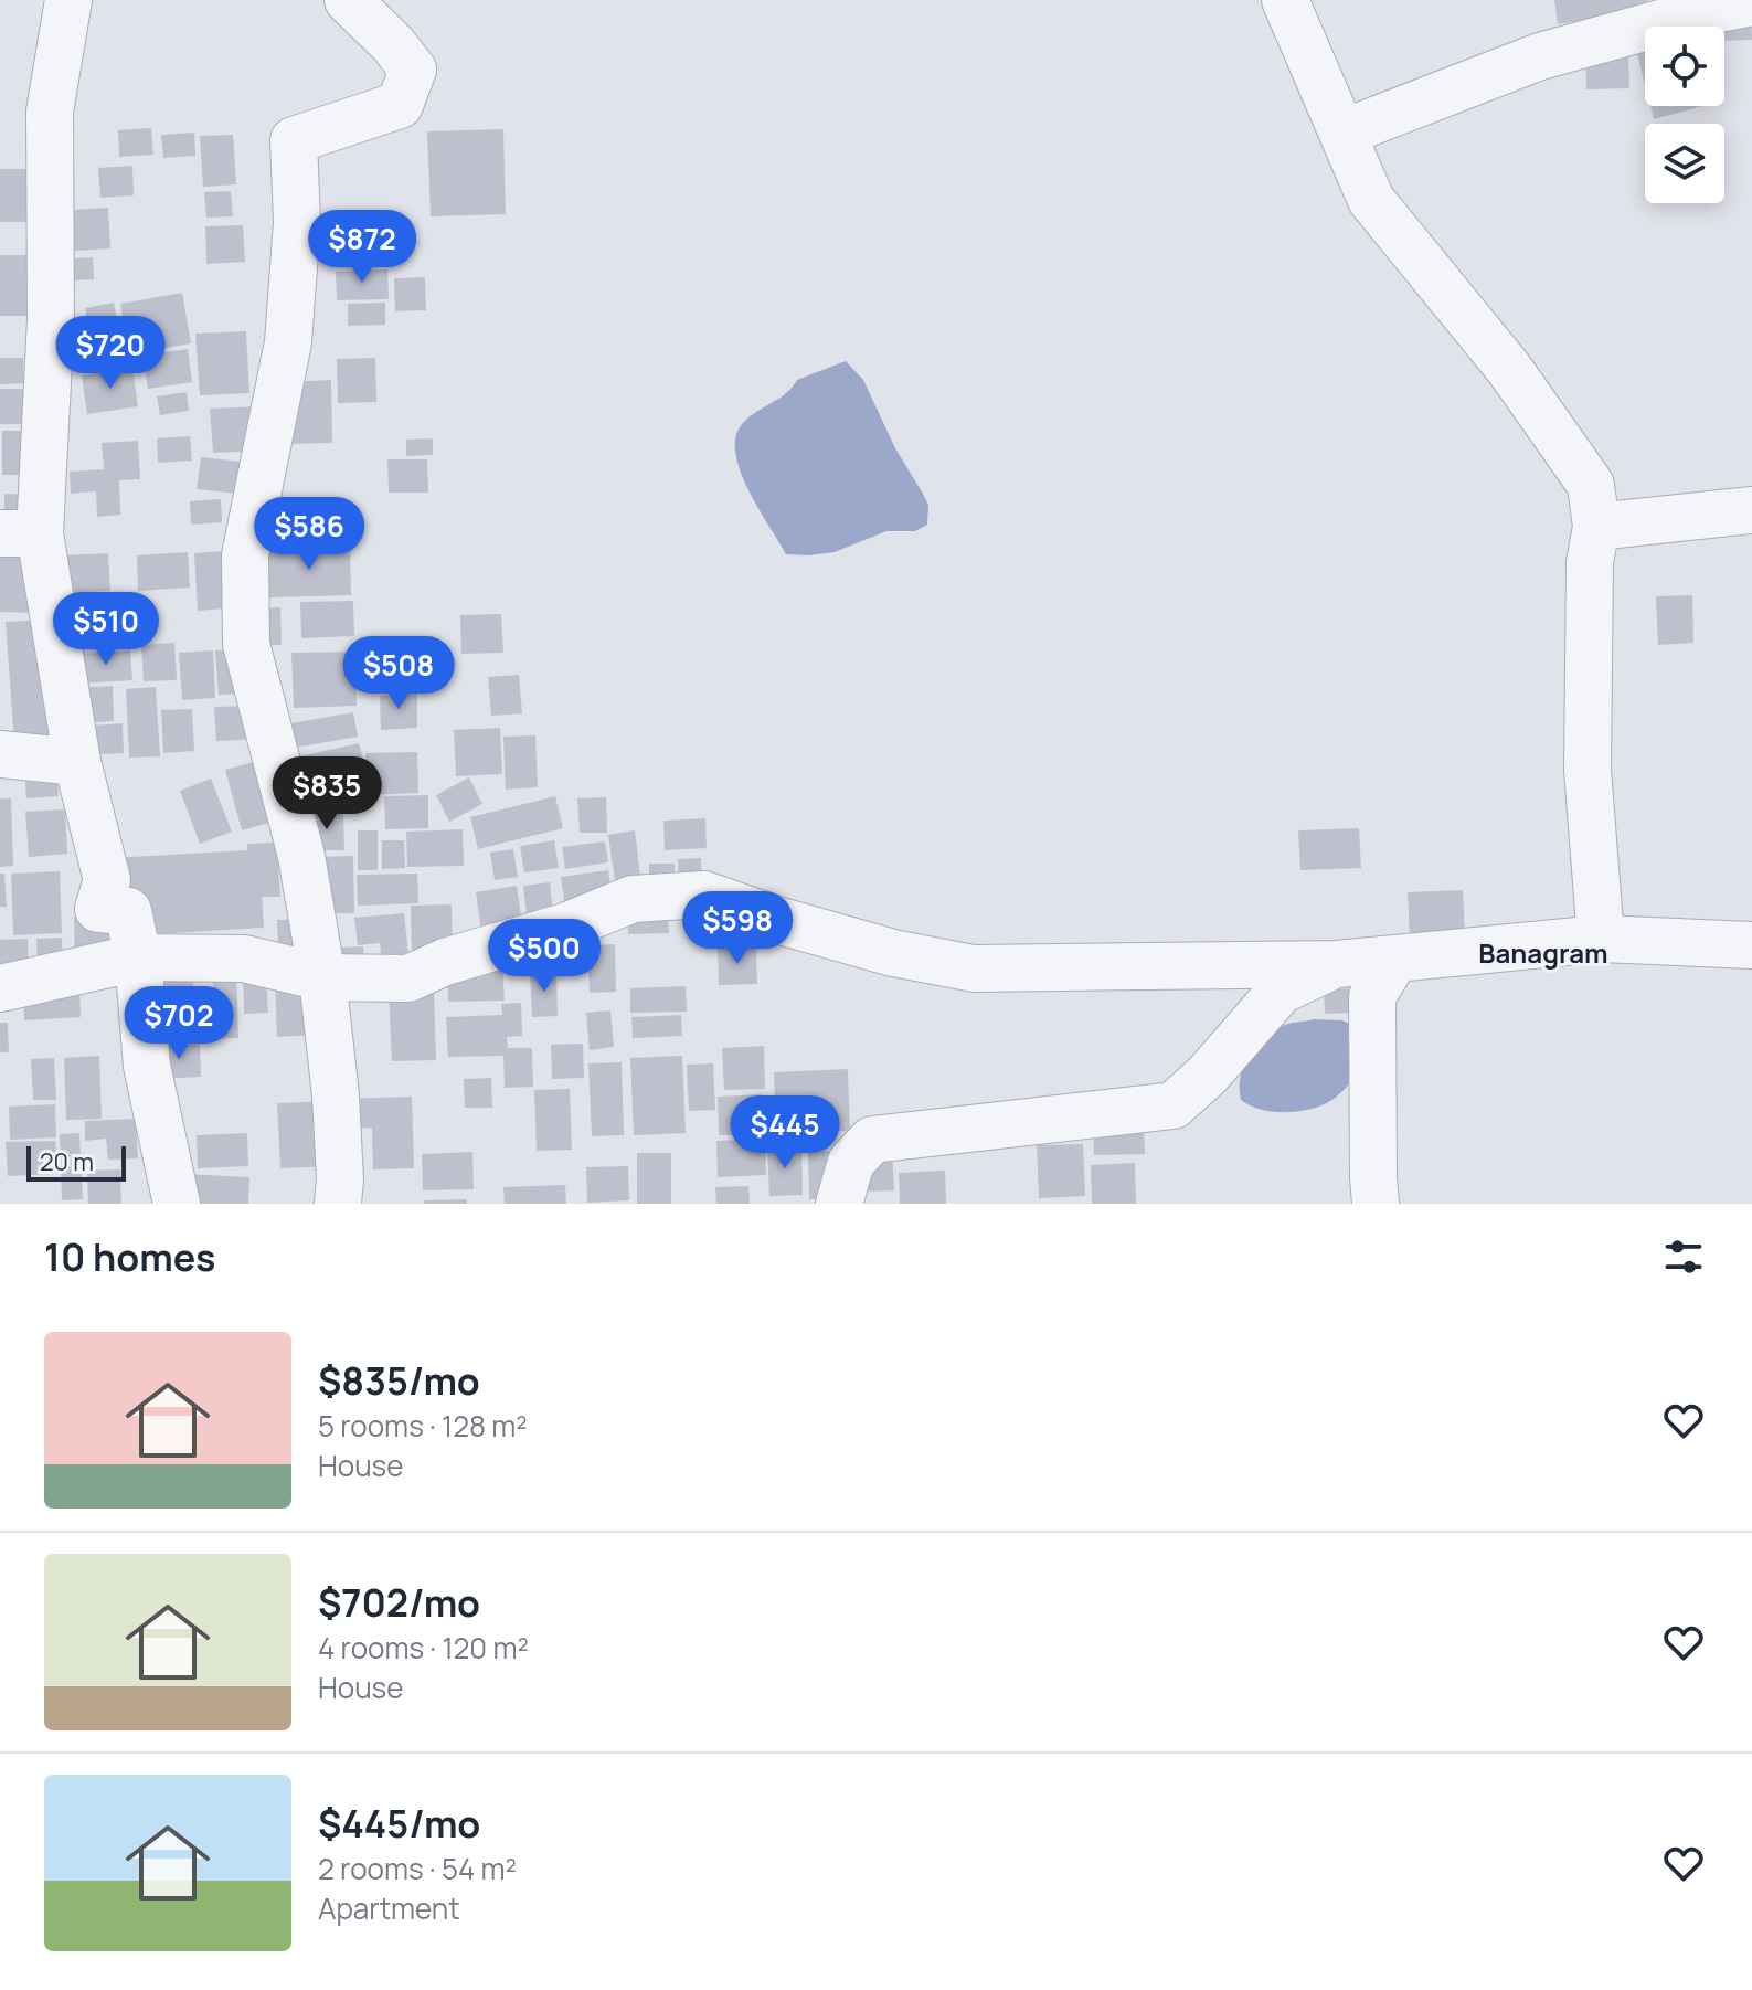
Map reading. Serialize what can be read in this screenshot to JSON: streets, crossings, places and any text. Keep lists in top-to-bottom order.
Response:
{
  "districts": ["Banagram"],
  "scale_bar": "20 m",
  "page": {
    "price": [
      "$872",
      "$720",
      "$586",
      "$510",
      "$508",
      "$835",
      "$598",
      "$500",
      "$702",
      "$445"
    ],
    "scale": "20 m",
    "heading": "10 homes",
    "list": [
      {
        "name": "$835/mo",
        "note": "5 rooms · 128 m² · House"
      },
      {
        "name": "$702/mo",
        "note": "4 rooms · 120 m² · House"
      },
      {
        "name": "$445/mo",
        "note": "2 rooms · 54 m² · Apartment"
      }
    ]
  }
}
